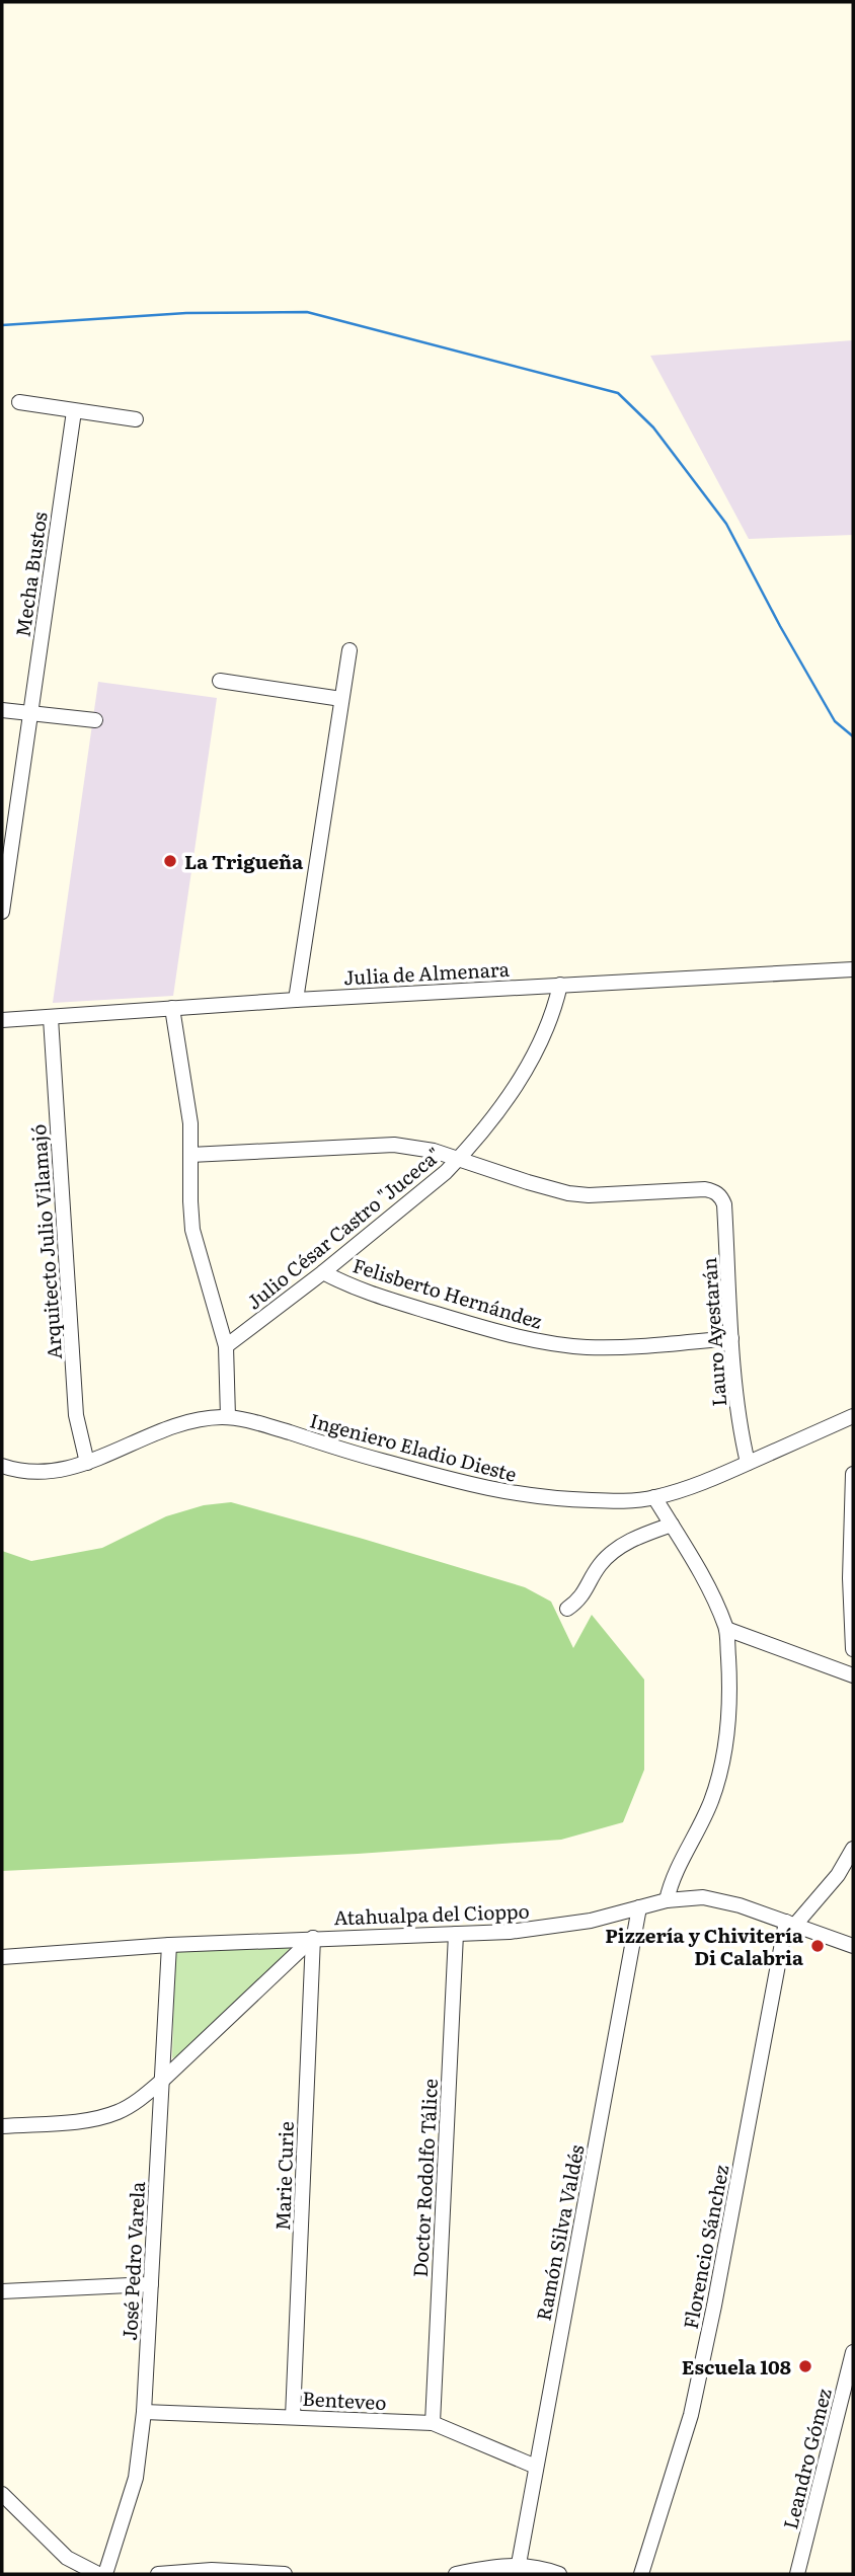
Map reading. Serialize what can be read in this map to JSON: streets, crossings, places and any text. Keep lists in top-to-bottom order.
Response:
{
  "streets": {
    "street": [
      "Mecha Bustos",
      "Julia de Almenara",
      "Julio César Castro \"Juceca\"",
      "Arquitecto Julio Vilamajó",
      "Felisberto Hernández",
      "Lauro Ayestarán",
      "Ingeniero Eladio Dieste",
      "Atahualpa del Cioppo",
      "Marie Curie",
      "Doctor Rodolfo Tálice",
      "Ramón Silva Valdés",
      "Florencio Sánchez",
      "José Pedro Varela",
      "Benteveo",
      "Leandro Gómez"
    ]
  },
  "crossings": [
    ["Julia de Almenara", "Julio César Castro \"Juceca\""],
    ["Julia de Almenara", "Arquitecto Julio Vilamajó"],
    ["Julio César Castro \"Juceca\"", "Felisberto Hernández"],
    ["Julio César Castro \"Juceca\"", "Lauro Ayestarán"],
    ["Arquitecto Julio Vilamajó", "Ingeniero Eladio Dieste"],
    ["Felisberto Hernández", "Lauro Ayestarán"],
    ["Lauro Ayestarán", "Ingeniero Eladio Dieste"],
    ["Atahualpa del Cioppo", "Marie Curie"],
    ["Atahualpa del Cioppo", "Doctor Rodolfo Tálice"],
    ["Atahualpa del Cioppo", "Ramón Silva Valdés"],
    ["Atahualpa del Cioppo", "Florencio Sánchez"],
    ["Atahualpa del Cioppo", "José Pedro Varela"],
    ["Marie Curie", "Benteveo"],
    ["Doctor Rodolfo Tálice", "Benteveo"],
    ["Ramón Silva Valdés", "Benteveo"],
    ["José Pedro Varela", "Benteveo"]
  ],
  "places": ["La Trigueña", "Pizzería y Chivitería Di Calabria", "Escuela 108"]
}
